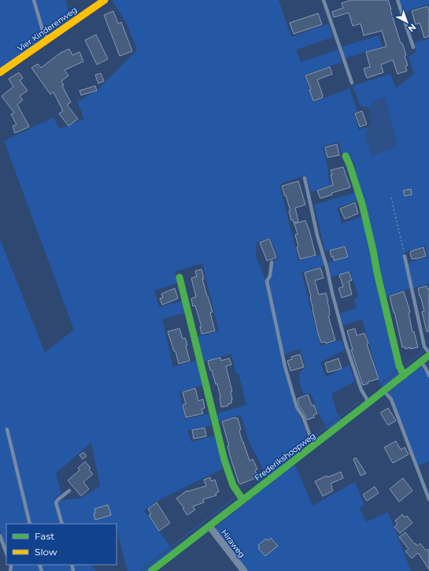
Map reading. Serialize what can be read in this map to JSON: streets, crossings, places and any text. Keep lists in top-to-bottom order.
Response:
{
  "streets": {
    "street": ["Vier Kinderenweg", "Frederikshoopweg", "Hiraweg"]
  },
  "crossings": [
    ["Frederikshoopweg", "Hiraweg"]
  ],
  "legend": ["Fast", "Slow"],
  "north": "bottom right"
}
